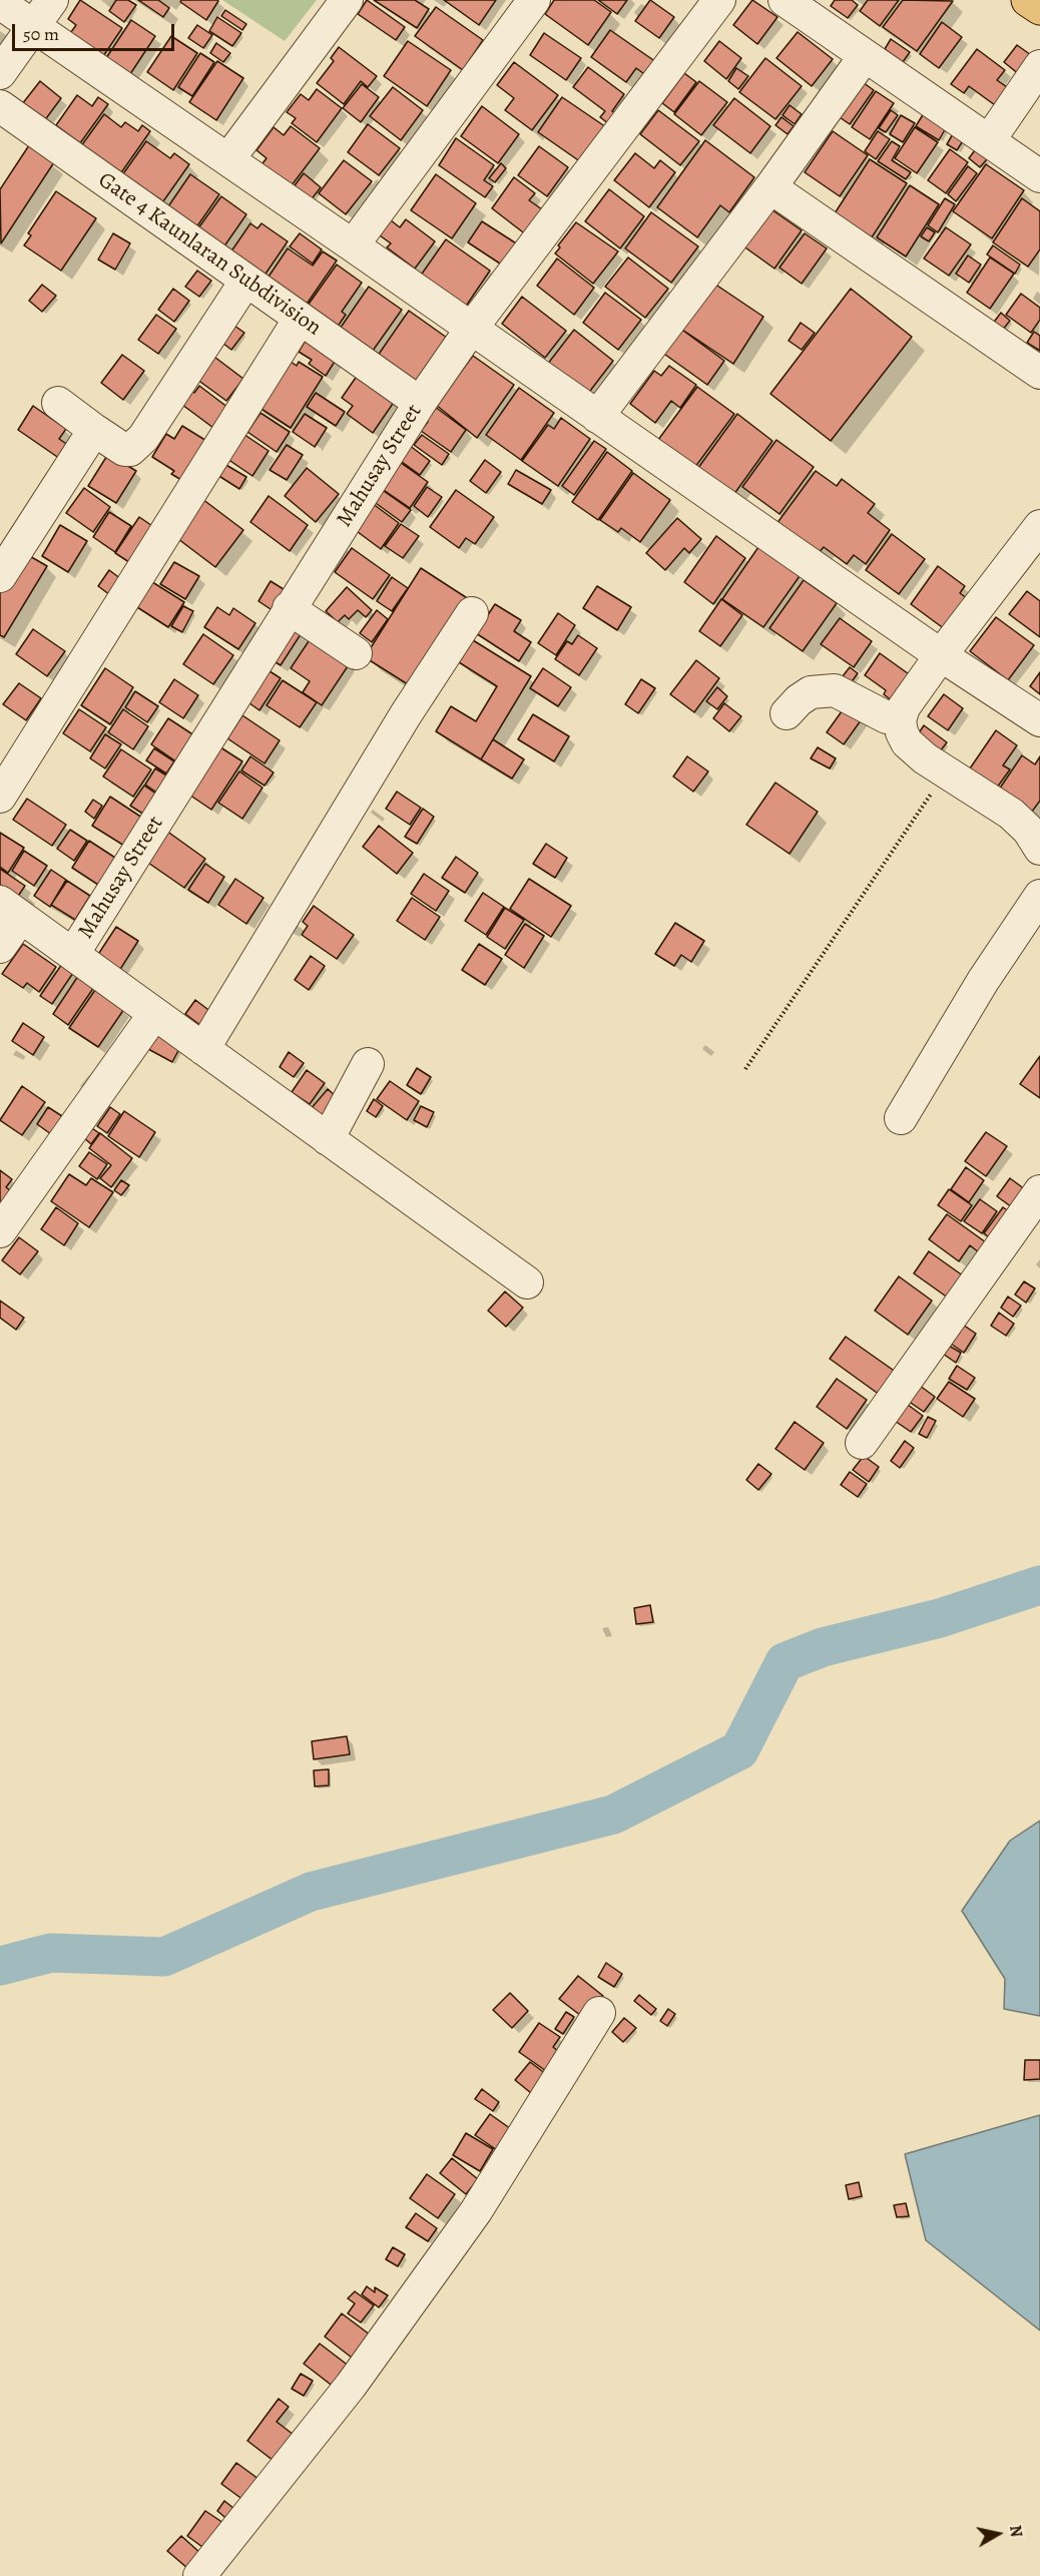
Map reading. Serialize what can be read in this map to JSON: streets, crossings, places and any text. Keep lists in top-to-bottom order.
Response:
{
  "streets": {
    "street": ["Gate 4 Kaunlaran Subdivision", "Mahusay Street"]
  },
  "crossings": [
    ["Gate 4 Kaunlaran Subdivision", "Mahusay Street"]
  ],
  "scale_bar": "50 m",
  "north": "right"
}
